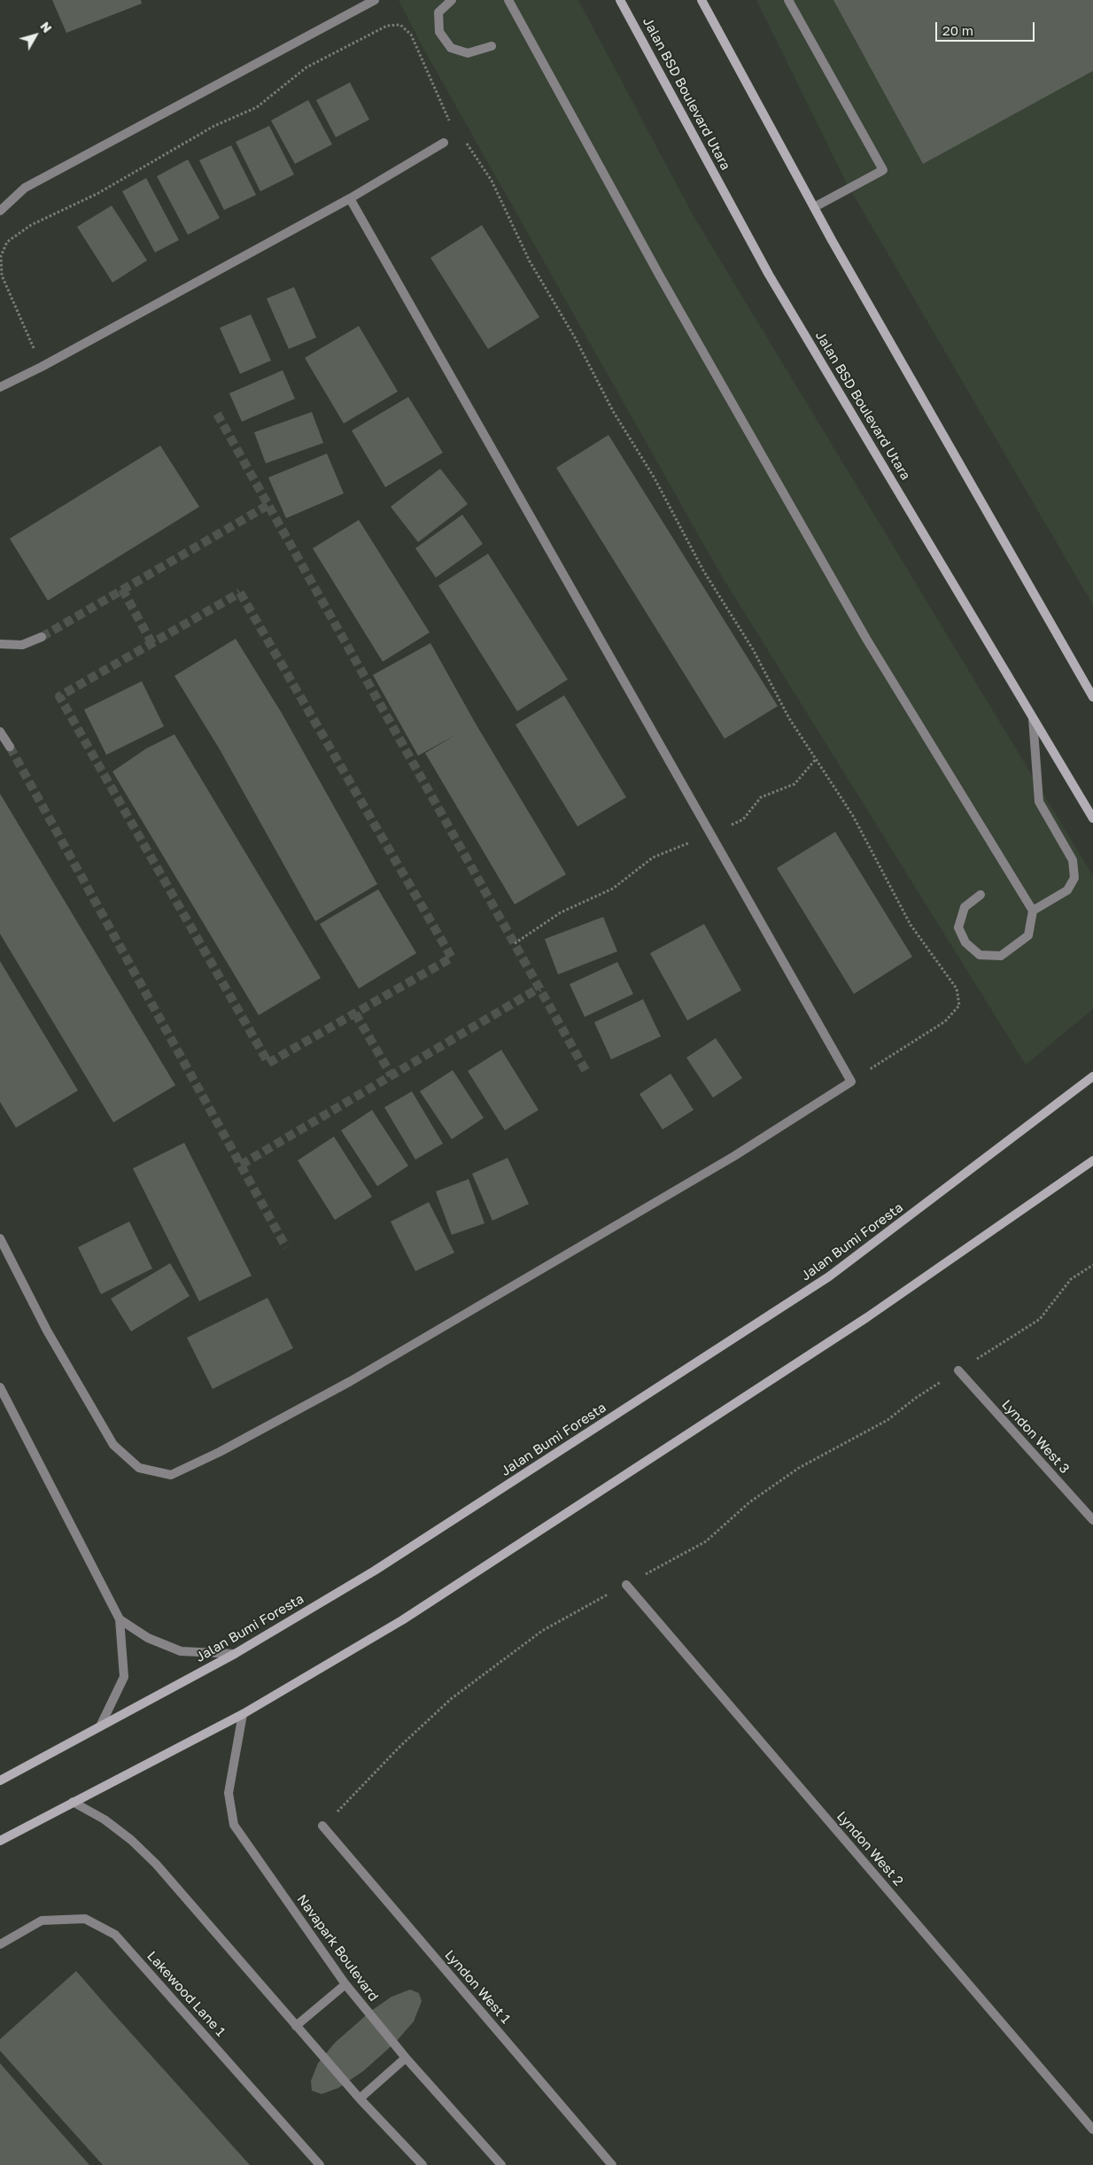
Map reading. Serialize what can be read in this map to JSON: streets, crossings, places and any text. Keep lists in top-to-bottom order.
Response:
{
  "streets": {
    "main road": ["Jalan BSD Boulevard Utara", "Jalan Bumi Foresta"],
    "street": [
      "Lyndon West 3",
      "Lyndon West 2",
      "Navapark Boulevard",
      "Lyndon West 1",
      "Lakewood Lane 1"
    ]
  },
  "scale_bar": "20 m",
  "north": "top right"
}
